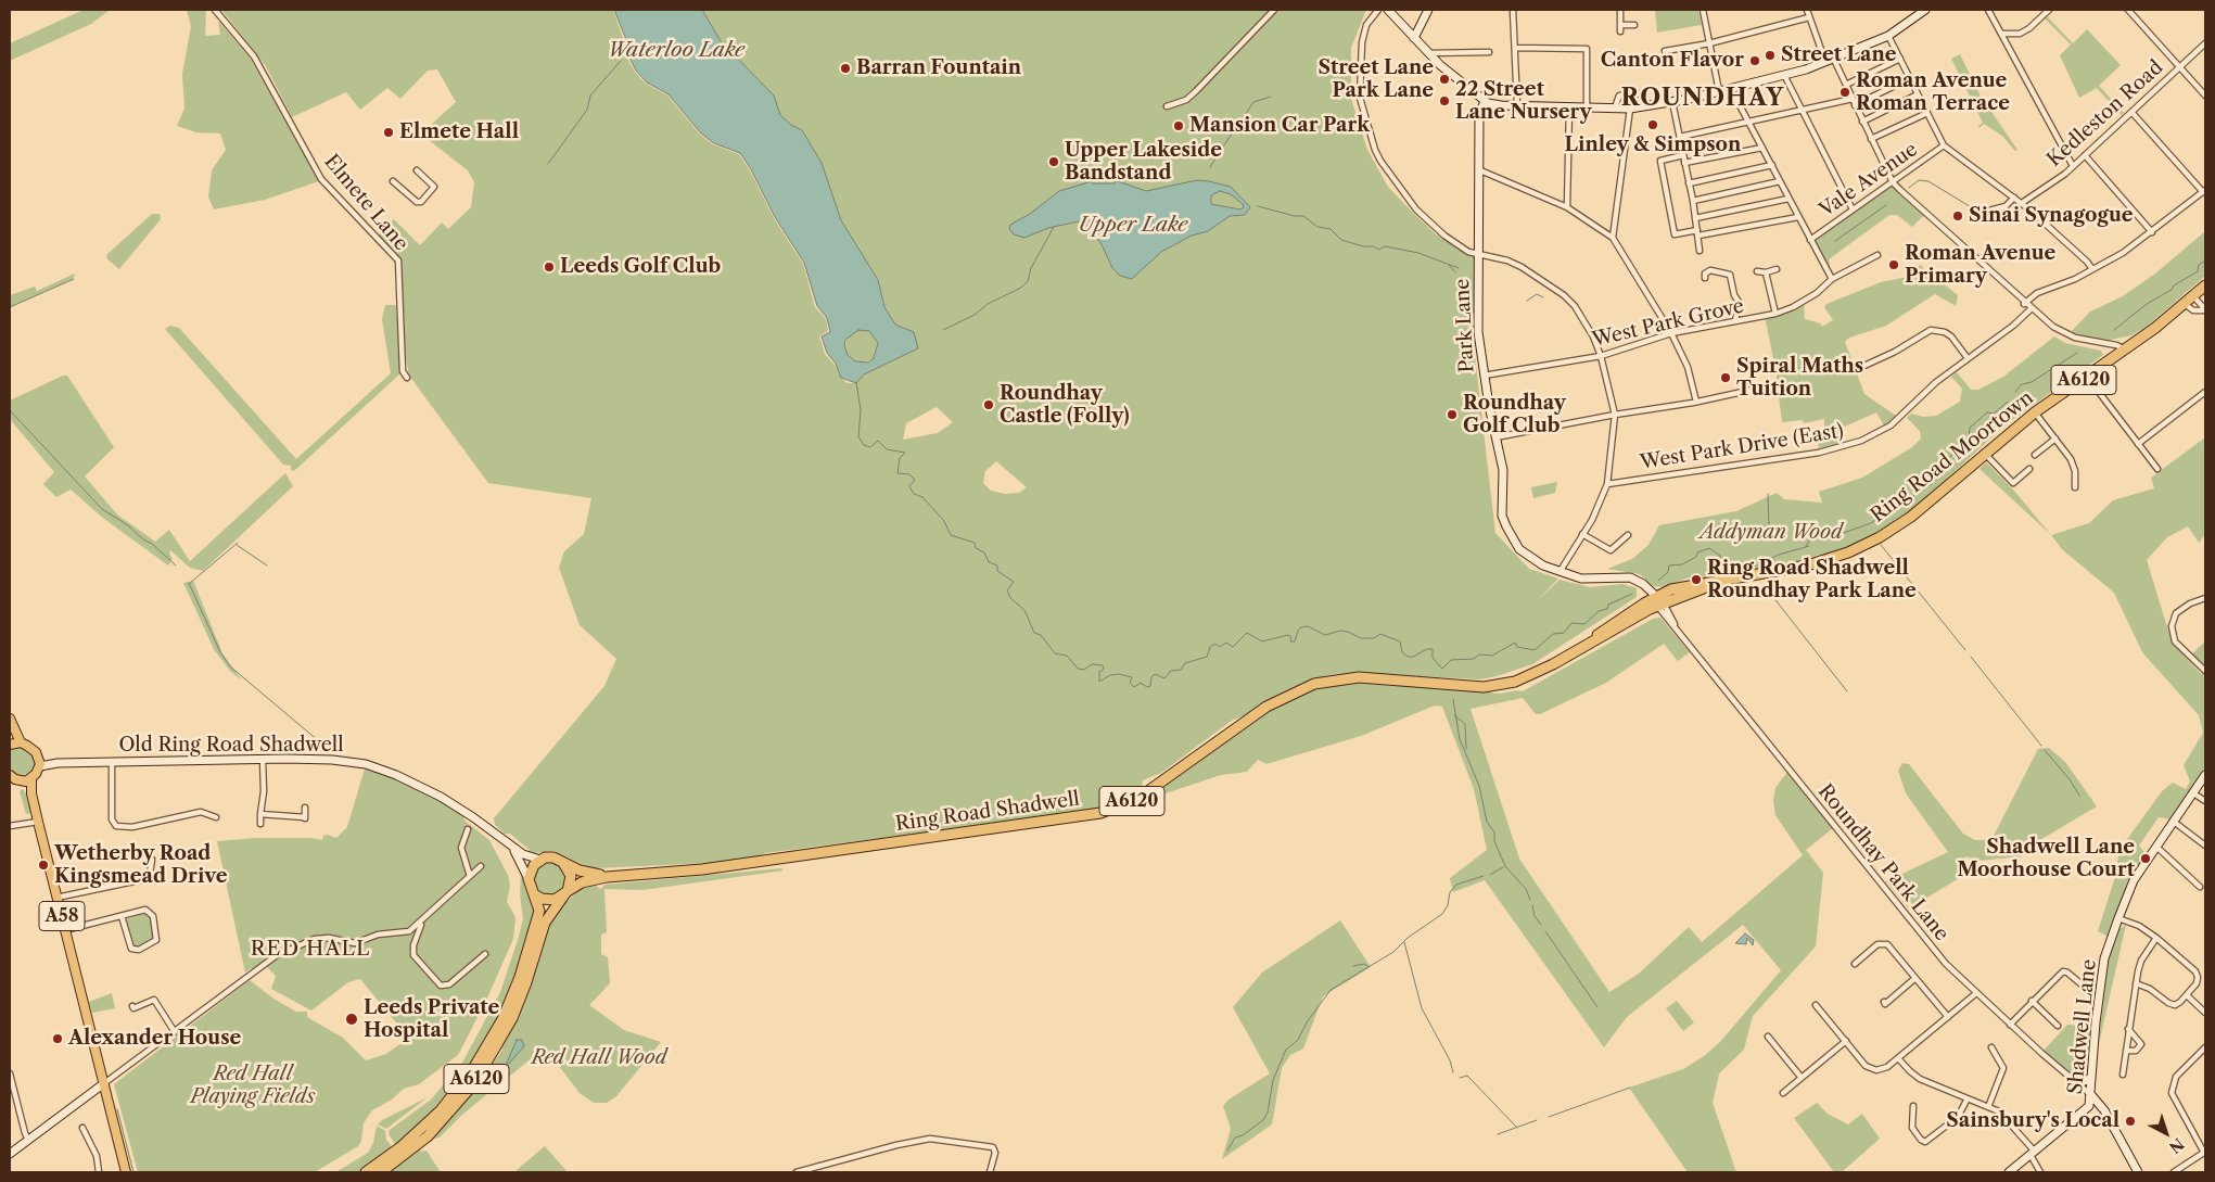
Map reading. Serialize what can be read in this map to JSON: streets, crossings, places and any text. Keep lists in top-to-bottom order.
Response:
{
  "streets": {
    "highway": ["A6120", "Ring Road Moortown", "Ring Road Shadwell"],
    "main road": ["A58"],
    "street": [
      "Kedleston Road",
      "Vale Avenue",
      "Elmete Lane",
      "West Park Grove",
      "Park Lane",
      "West Park Drive (East)",
      "Old Ring Road Shadwell",
      "Roundhay Park Lane",
      "Shadwell Lane"
    ]
  },
  "crossings": [
    ["West Park Grove", "Park Lane"],
    ["Park Lane", "Ring Road Moortown"],
    ["Park Lane", "Ring Road Shadwell"],
    ["Park Lane", "Roundhay Park Lane"],
    ["A6120", "Old Ring Road Shadwell"],
    ["A6120", "Ring Road Shadwell"],
    ["Ring Road Moortown", "Ring Road Shadwell"],
    ["Ring Road Moortown", "Roundhay Park Lane"],
    ["Old Ring Road Shadwell", "Ring Road Shadwell"],
    ["Ring Road Shadwell", "Roundhay Park Lane"],
    ["Roundhay Park Lane", "Shadwell Lane"]
  ],
  "districts": ["ROUNDHAY", "RED HALL"],
  "water": ["Waterloo Lake", "Upper Lake"],
  "parks": ["Addyman Wood", "Red Hall Wood", "Red Hall Playing Fields"],
  "places": [
    "Street Lane",
    "Canton Flavor",
    "Barran Fountain",
    "Street Lane Park Lane",
    "Roman Avenue Roman Terrace",
    "22 Street Lane Nursery",
    "Linley & Simpson",
    "Mansion Car Park",
    "Elmete Hall",
    "Upper Lakeside Bandstand",
    "Sinai Synagogue",
    "Roman Avenue Primary",
    "Leeds Golf Club",
    "Spiral Maths Tuition",
    "Roundhay Castle (Folly)",
    "Roundhay Golf Club",
    "Ring Road Shadwell Roundhay Park Lane",
    "Shadwell Lane Moorhouse Court",
    "Wetherby Road Kingsmead Drive",
    "Leeds Private Hospital",
    "Alexander House",
    "Sainsbury's Local"
  ],
  "north": "bottom right"
}
